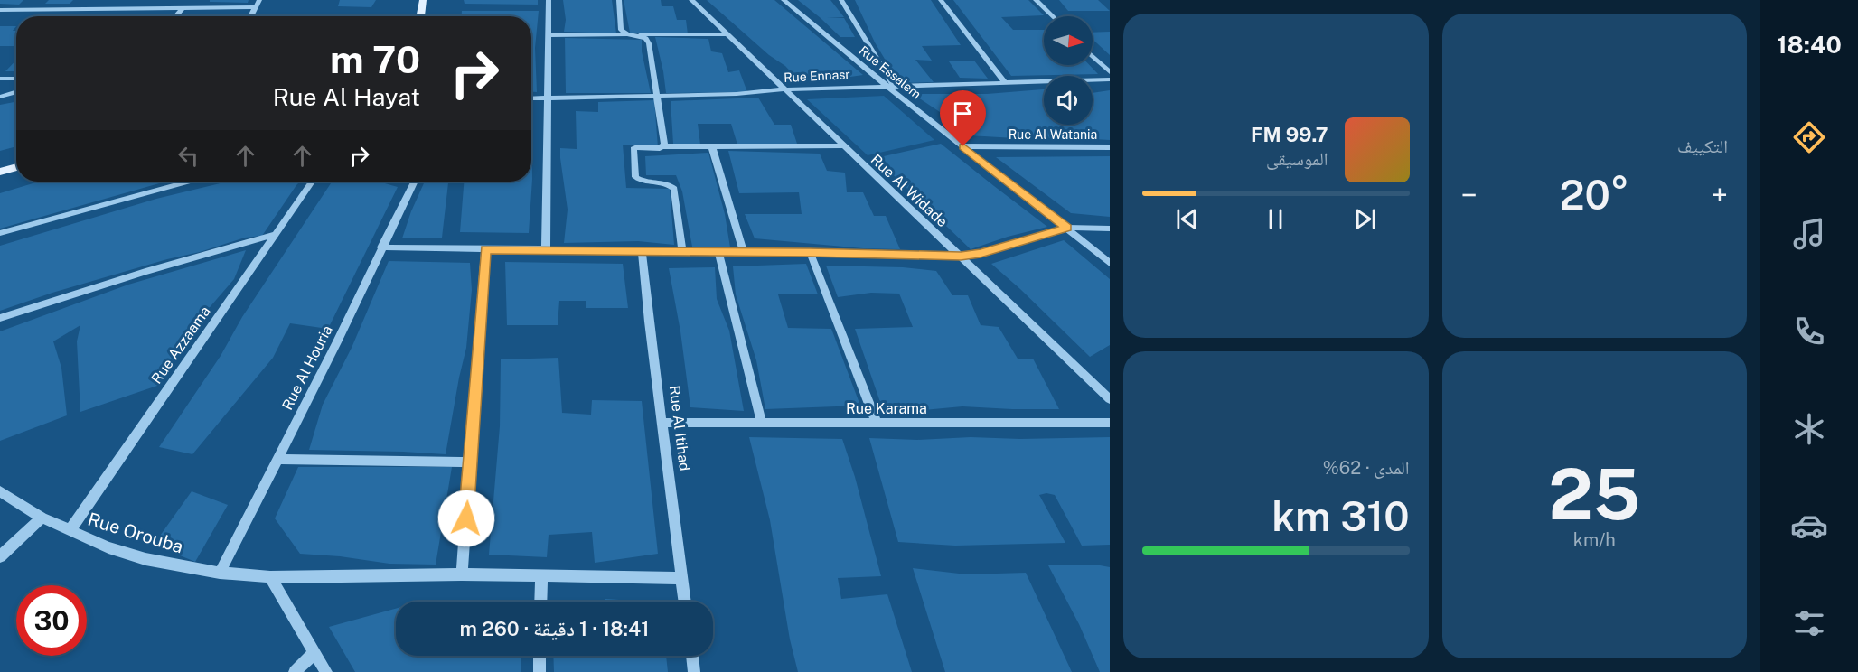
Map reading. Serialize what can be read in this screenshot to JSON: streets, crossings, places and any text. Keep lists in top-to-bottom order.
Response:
{
  "streets": {
    "street": [
      "Rue Essalem",
      "Rue Ennasr",
      "Rue Al Watania",
      "Rue Al Widade",
      "Rue Azzaama",
      "Rue Al Houria",
      "Rue Karama",
      "Rue Al Itihad",
      "Rue Orouba"
    ]
  },
  "crossings": [
    ["Rue Essalem", "Rue Ennasr"],
    ["Rue Essalem", "Rue Al Watania"],
    ["Rue Ennasr", "Rue Al Widade"],
    ["Rue Azzaama", "Rue Orouba"],
    ["Rue Al Houria", "Rue Orouba"],
    ["Rue Karama", "Rue Al Itihad"],
    ["Rue Al Itihad", "Rue Orouba"]
  ],
  "north": "right",
  "page": {
    "tabs": "18:40",
    "tile": [
      "التكييف",
      ["25", "km/h"],
      ["المدى · 62%", "310 km"]
    ],
    "turn": ["70 m", "Rue Al Hayat"],
    "song": ["99.7 FM", "الموسيقى"],
    "heat": ["−", "20°", "+"],
    "limit": "30",
    "trip": "18:41 · 1 دقيقة · 260 m"
  }
}
